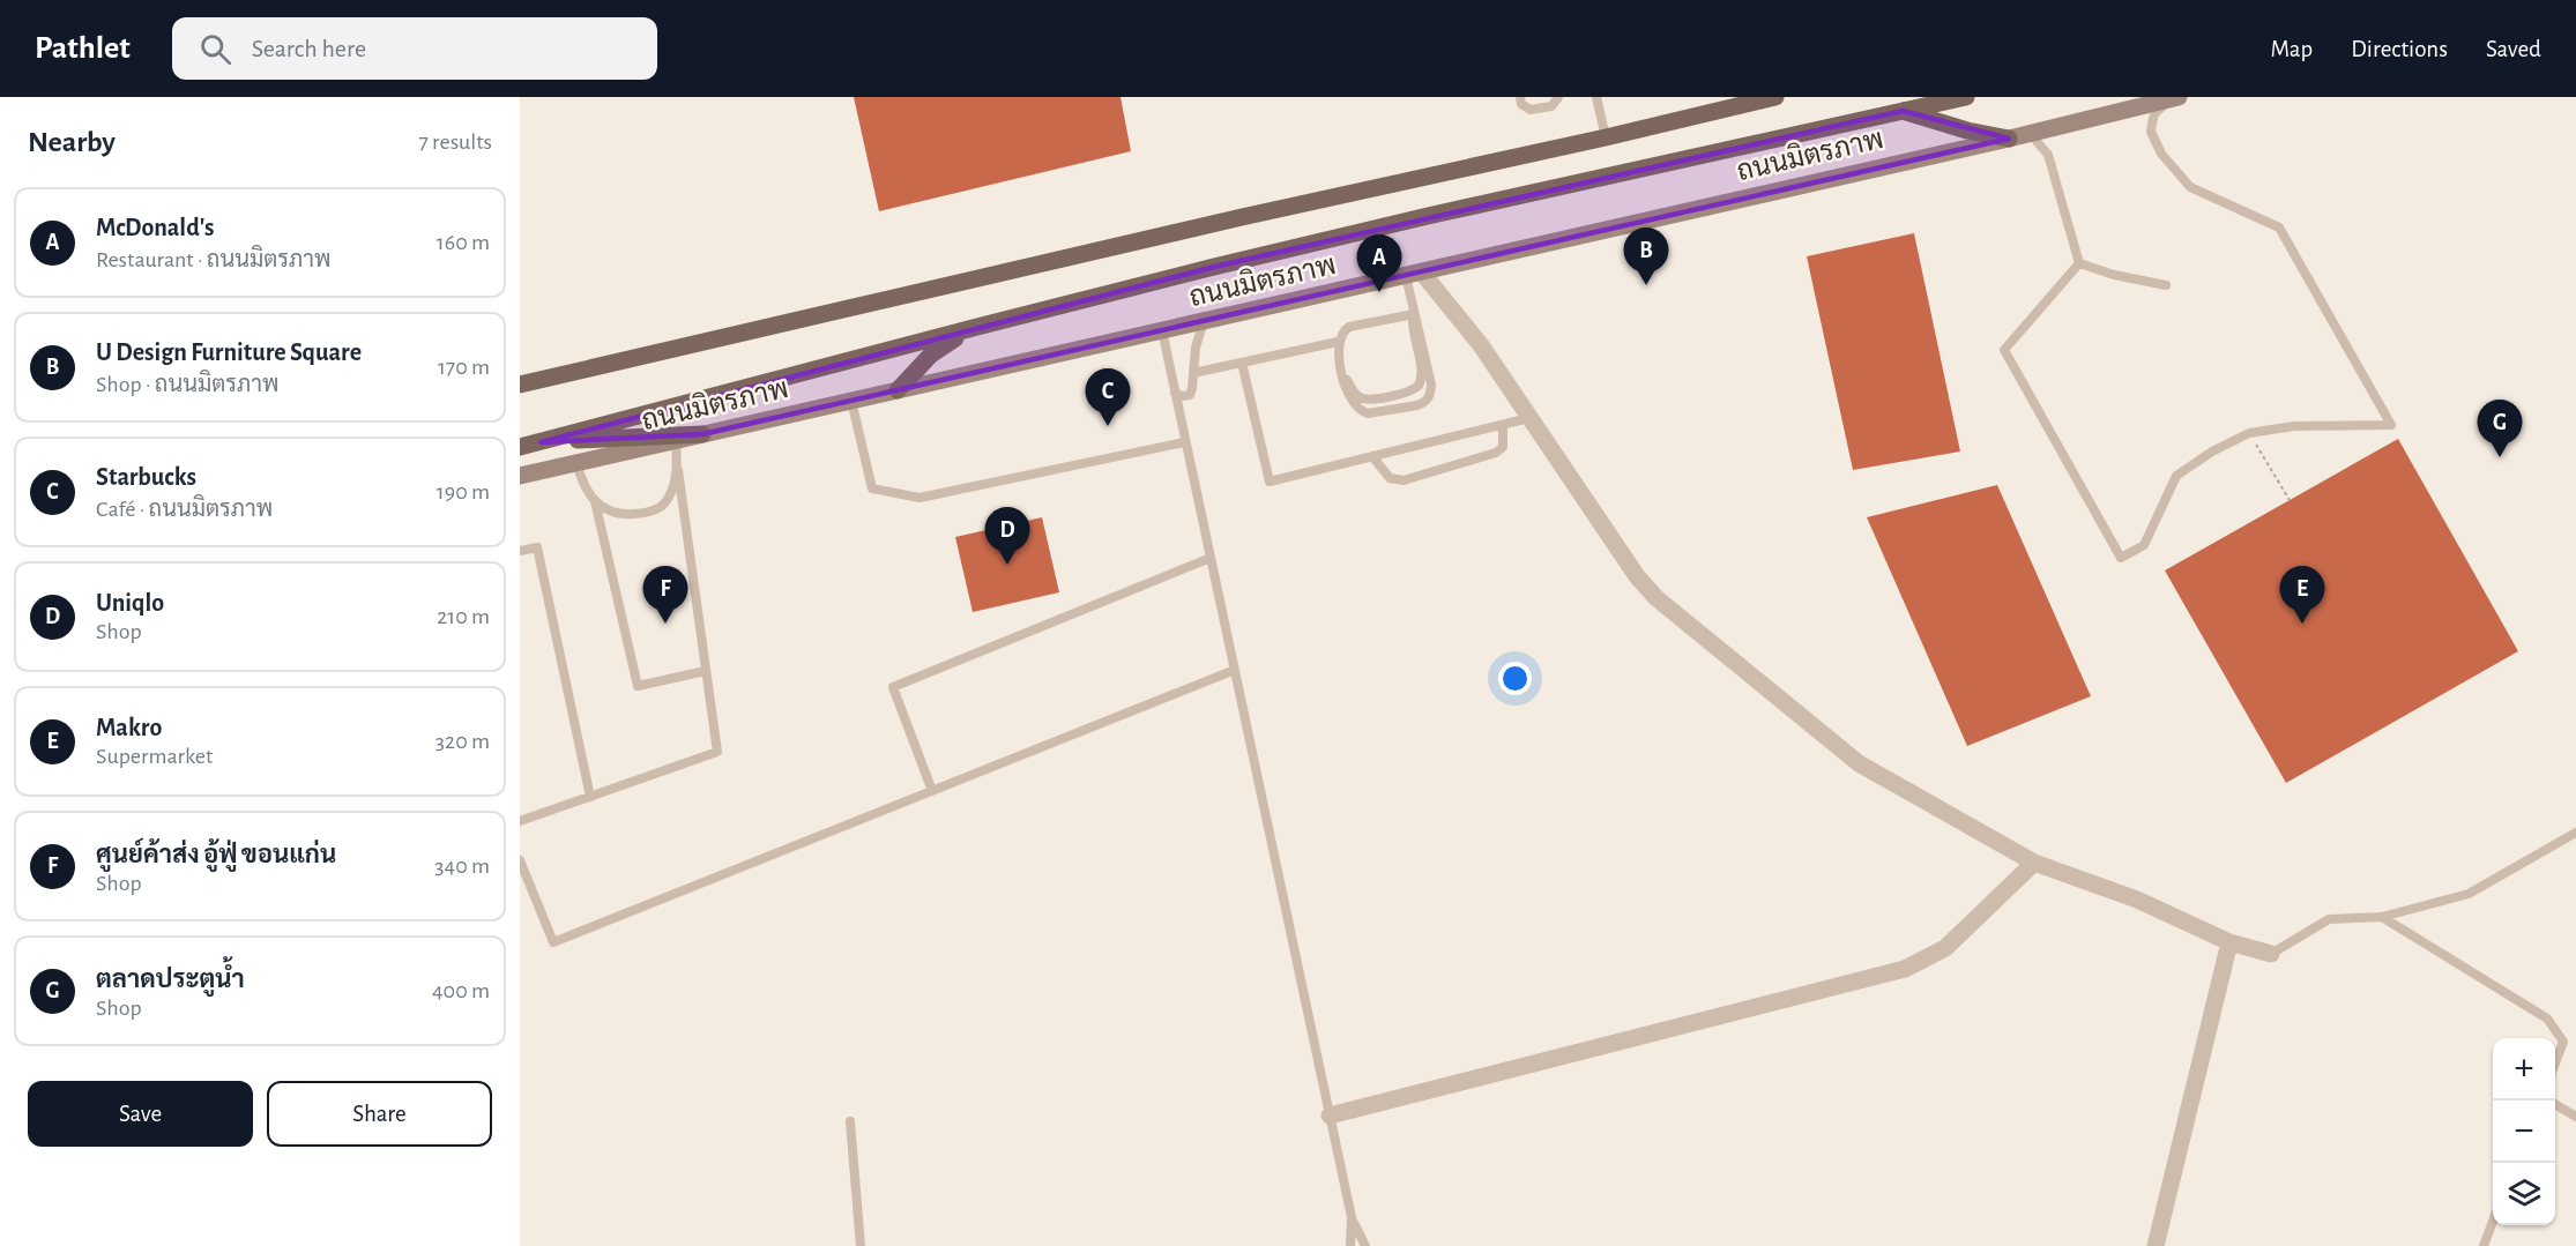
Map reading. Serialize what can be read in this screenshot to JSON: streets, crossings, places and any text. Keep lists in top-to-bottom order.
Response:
{
  "streets": {
    "main road": ["ถนนมิตรภาพ"]
  },
  "page": {
    "header": "Pathlet",
    "search": "Search here",
    "nav": ["Map", "Directions", "Saved"],
    "heading": ["Nearby", "7 results"],
    "list": [
      {
        "mark": "A",
        "name": "McDonald's",
        "note": "Restaurant · ถนนมิตรภาพ",
        "value": "160 m"
      },
      {
        "mark": "B",
        "name": "U Design Furniture Square",
        "note": "Shop · ถนนมิตรภาพ",
        "value": "170 m"
      },
      {
        "mark": "C",
        "name": "Starbucks",
        "note": "Café · ถนนมิตรภาพ",
        "value": "190 m"
      },
      {
        "mark": "D",
        "name": "Uniqlo",
        "note": "Shop",
        "value": "210 m"
      },
      {
        "mark": "E",
        "name": "Makro",
        "note": "Supermarket",
        "value": "320 m"
      },
      {
        "mark": "F",
        "name": "ศูนย์ค้าส่ง อู้ฟู่ ขอนแก่น",
        "note": "Shop",
        "value": "340 m"
      },
      {
        "mark": "G",
        "name": "ตลาดประตูน้ำ",
        "note": "Shop",
        "value": "400 m"
      }
    ],
    "pins": [
      "B",
      "A",
      "C",
      "G",
      "D",
      "E",
      "F"
    ],
    "map_buttons": ["+", "−"],
    "buttons": ["Save", "Share"]
  }
}
